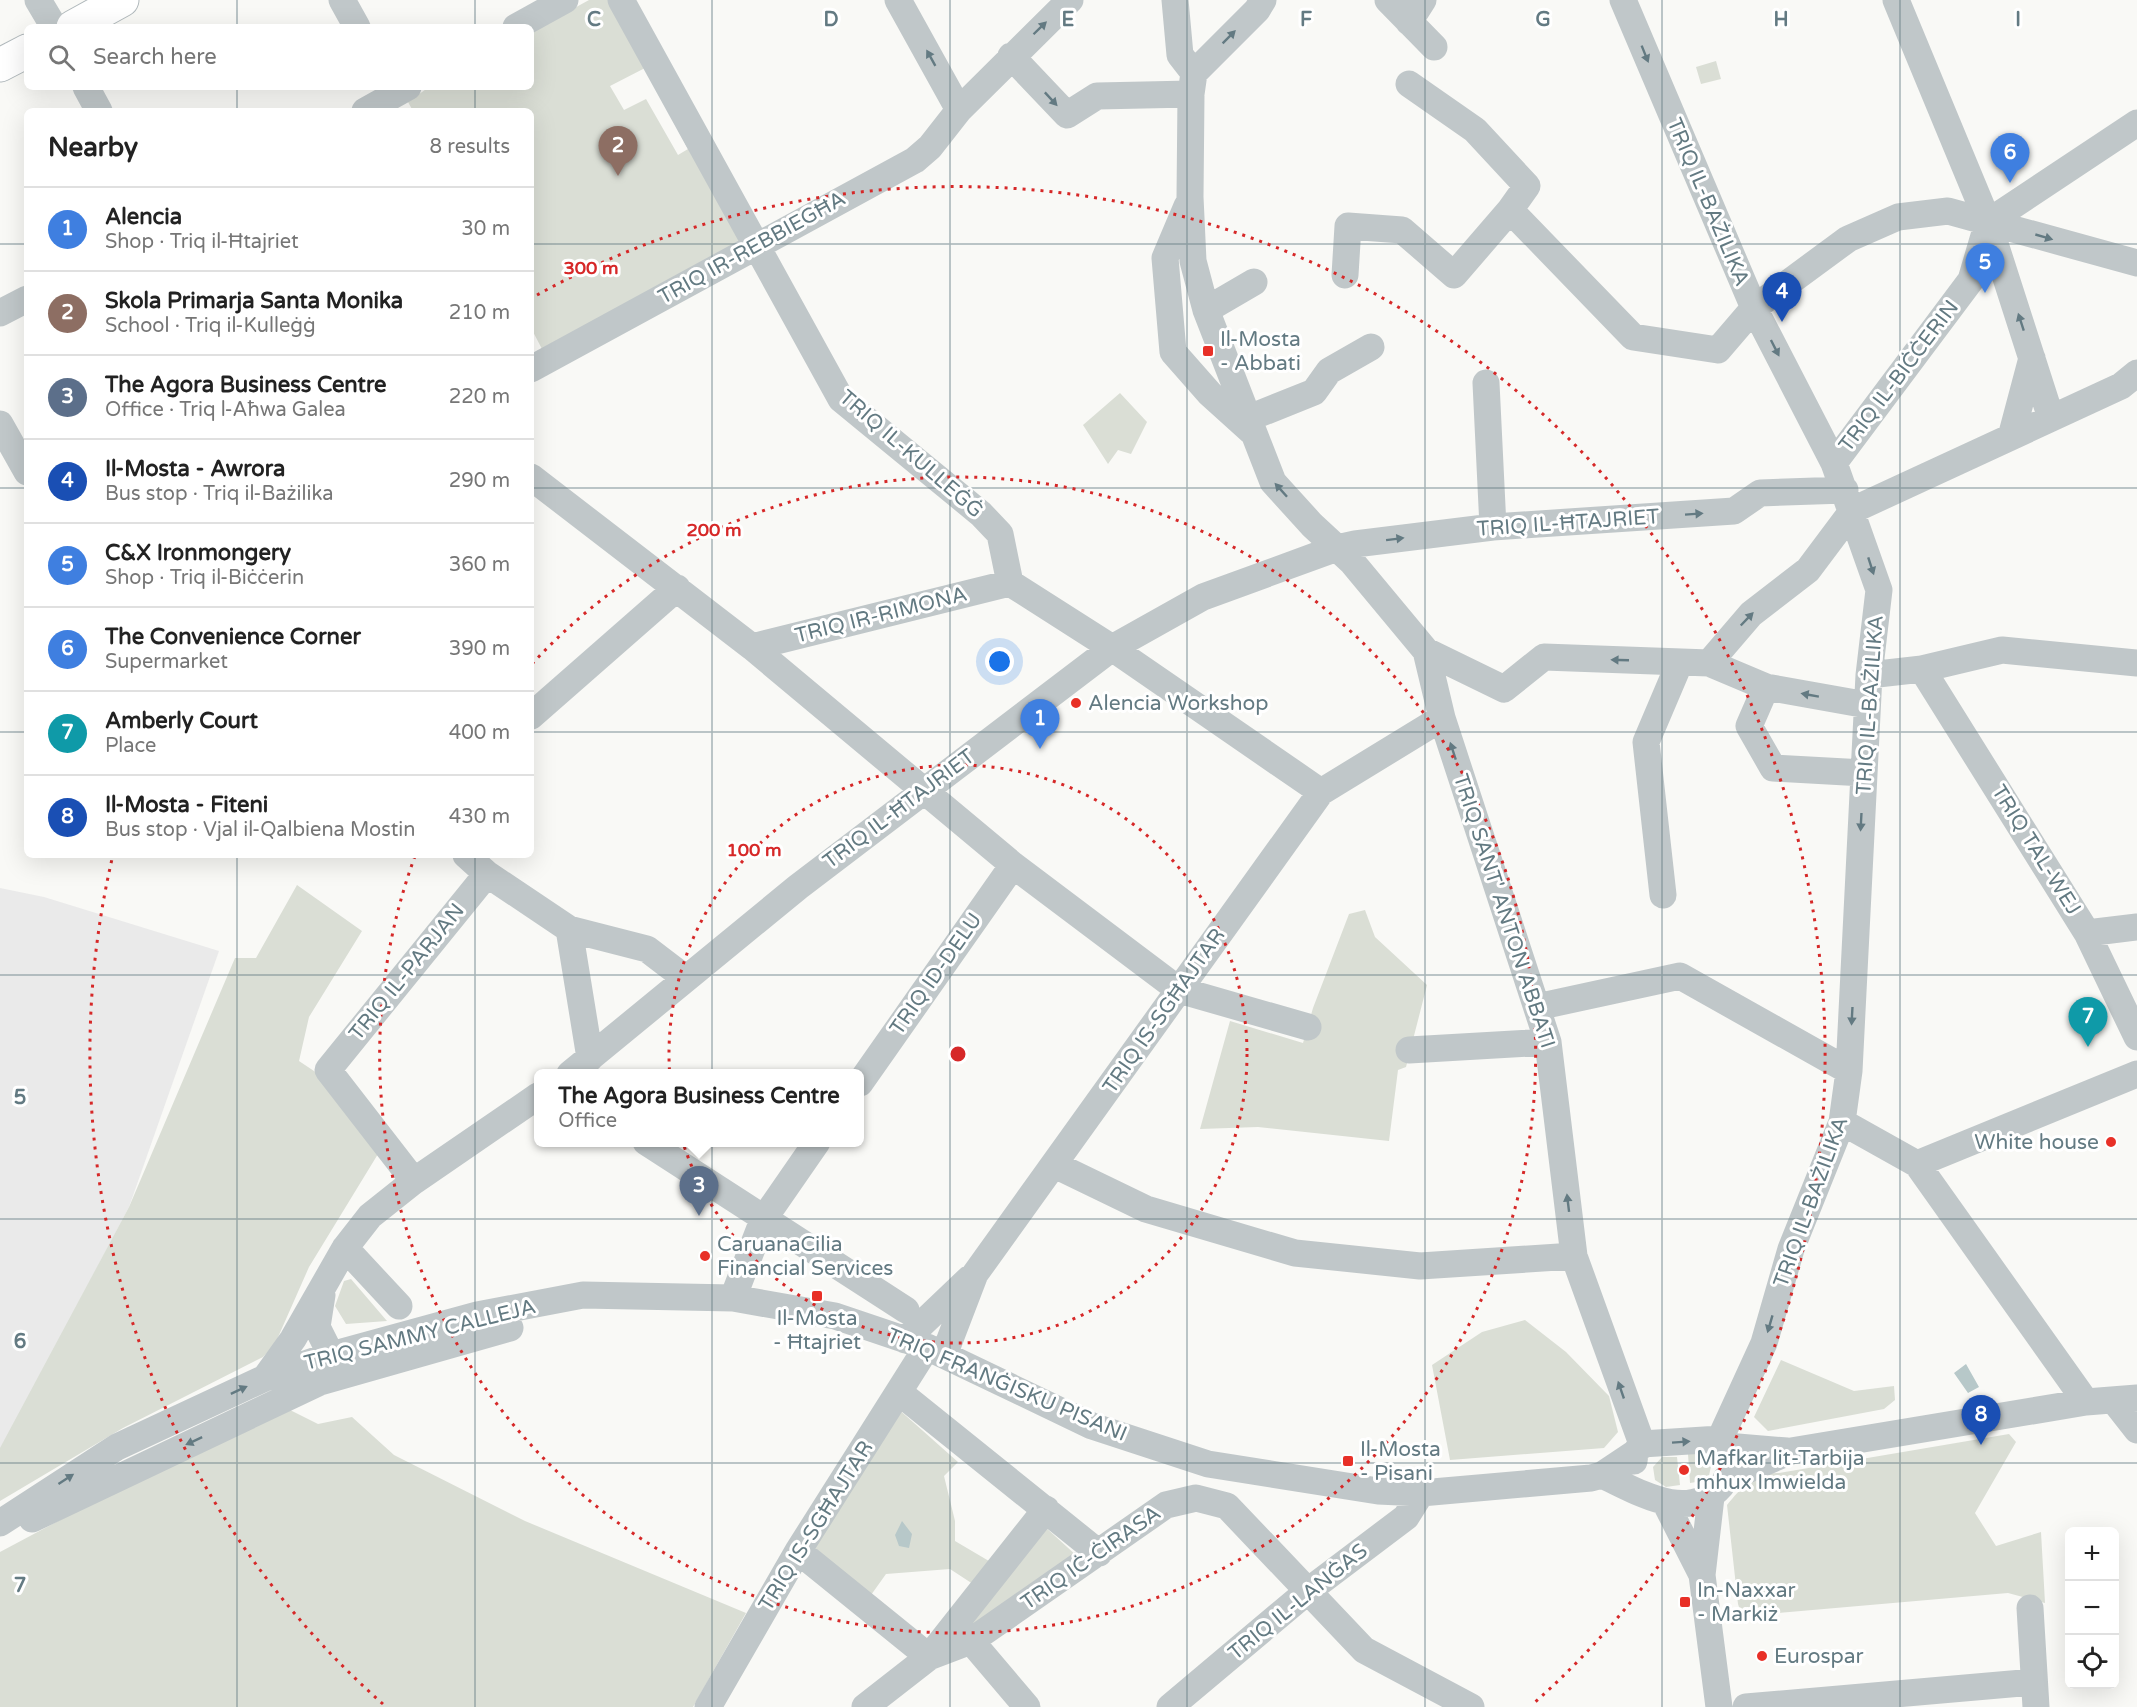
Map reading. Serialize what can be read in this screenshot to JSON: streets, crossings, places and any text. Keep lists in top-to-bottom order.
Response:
{
  "streets": {
    "street": [
      "TRIQ IL-BAŻILIKA",
      "TRIQ IR-REBBIEGĦA",
      "TRIQ IL-BIĊĊERIN",
      "TRIQ IL-KULLEĠĠ",
      "TRIQ IL-ĦTAJRIET",
      "TRIQ IR-RIMONA",
      "TRIQ TAL-WEJ",
      "TRIQ SANT' ANTON ABBATI",
      "TRIQ IL-PARJAN",
      "TRIQ ID-DELU",
      "TRIQ IS-SGĦAJTAR",
      "TRIQ SAMMY CALLEJA",
      "TRIQ FRANĠISKU PISANI",
      "TRIQ IĊ-ĊIRASA",
      "TRIQ IL-LANĠAS"
    ]
  },
  "crossings": [
    ["TRIQ IL-BAŻILIKA", "TRIQ IL-BIĊĊERIN"],
    ["TRIQ IL-BAŻILIKA", "TRIQ IL-ĦTAJRIET"],
    ["TRIQ IR-REBBIEGĦA", "TRIQ IL-KULLEĠĠ"],
    ["TRIQ IL-KULLEĠĠ", "TRIQ IR-RIMONA"],
    ["TRIQ IL-ĦTAJRIET", "TRIQ SANT' ANTON ABBATI"],
    ["TRIQ SANT' ANTON ABBATI", "TRIQ IS-SGĦAJTAR"],
    ["TRIQ SANT' ANTON ABBATI", "TRIQ FRANĠISKU PISANI"],
    ["TRIQ IS-SGĦAJTAR", "TRIQ FRANĠISKU PISANI"],
    ["TRIQ SAMMY CALLEJA", "TRIQ FRANĠISKU PISANI"],
    ["TRIQ FRANĠISKU PISANI", "TRIQ IL-LANĠAS"],
    ["TRIQ IĊ-ĊIRASA", "TRIQ IL-LANĠAS"]
  ],
  "one_way": ["TRIQ IL-BAŻILIKA", "TRIQ SANT' ANTON ABBATI"],
  "places": {
    "transit": [
      "Il-Mosta - Abbati",
      "Il-Mosta - Ħtajriet",
      "Il-Mosta - Pisani",
      "In-Naxxar - Markiż"
    ],
    "other": [
      "Alencia Workshop",
      "White house",
      "CaruanaCilia Financial Services",
      "Mafkar lit-Tarbija mhux Imwielda",
      "Eurospar"
    ]
  },
  "page": {
    "search": "Search here",
    "heading": ["Nearby", "8 results"],
    "pins": [
      "2",
      "6",
      "5",
      "4",
      "1",
      "7",
      "3",
      "8"
    ],
    "list": [
      {
        "mark": "1",
        "name": "Alencia",
        "note": "Shop · Triq il-Ħtajriet",
        "value": "30 m"
      },
      {
        "mark": "2",
        "name": "Skola Primarja Santa Monika",
        "note": "School · Triq il-Kulleġġ",
        "value": "210 m"
      },
      {
        "mark": "3",
        "name": "The Agora Business Centre",
        "note": "Office · Triq l-Aħwa Galea",
        "value": "220 m"
      },
      {
        "mark": "4",
        "name": "Il-Mosta - Awrora",
        "note": "Bus stop · Triq il-Bażilika",
        "value": "290 m"
      },
      {
        "mark": "5",
        "name": "C&X Ironmongery",
        "note": "Shop · Triq il-Biċċerin",
        "value": "360 m"
      },
      {
        "mark": "6",
        "name": "The Convenience Corner",
        "note": "Supermarket",
        "value": "390 m"
      },
      {
        "mark": "7",
        "name": "Amberly Court",
        "note": "Place",
        "value": "400 m"
      },
      {
        "mark": "8",
        "name": "Il-Mosta - Fiteni",
        "note": "Bus stop · Vjal il-Qalbiena Mostin",
        "value": "430 m"
      }
    ],
    "popup": ["The Agora Business Centre", "Office"],
    "map_buttons": ["+", "−"]
  },
  "grid": {
    "columns": [
      "C",
      "D",
      "E",
      "F",
      "G",
      "H",
      "I"
    ],
    "rows": ["5", "6", "7"]
  },
  "rings": ["300 m", "200 m", "100 m"]
}
